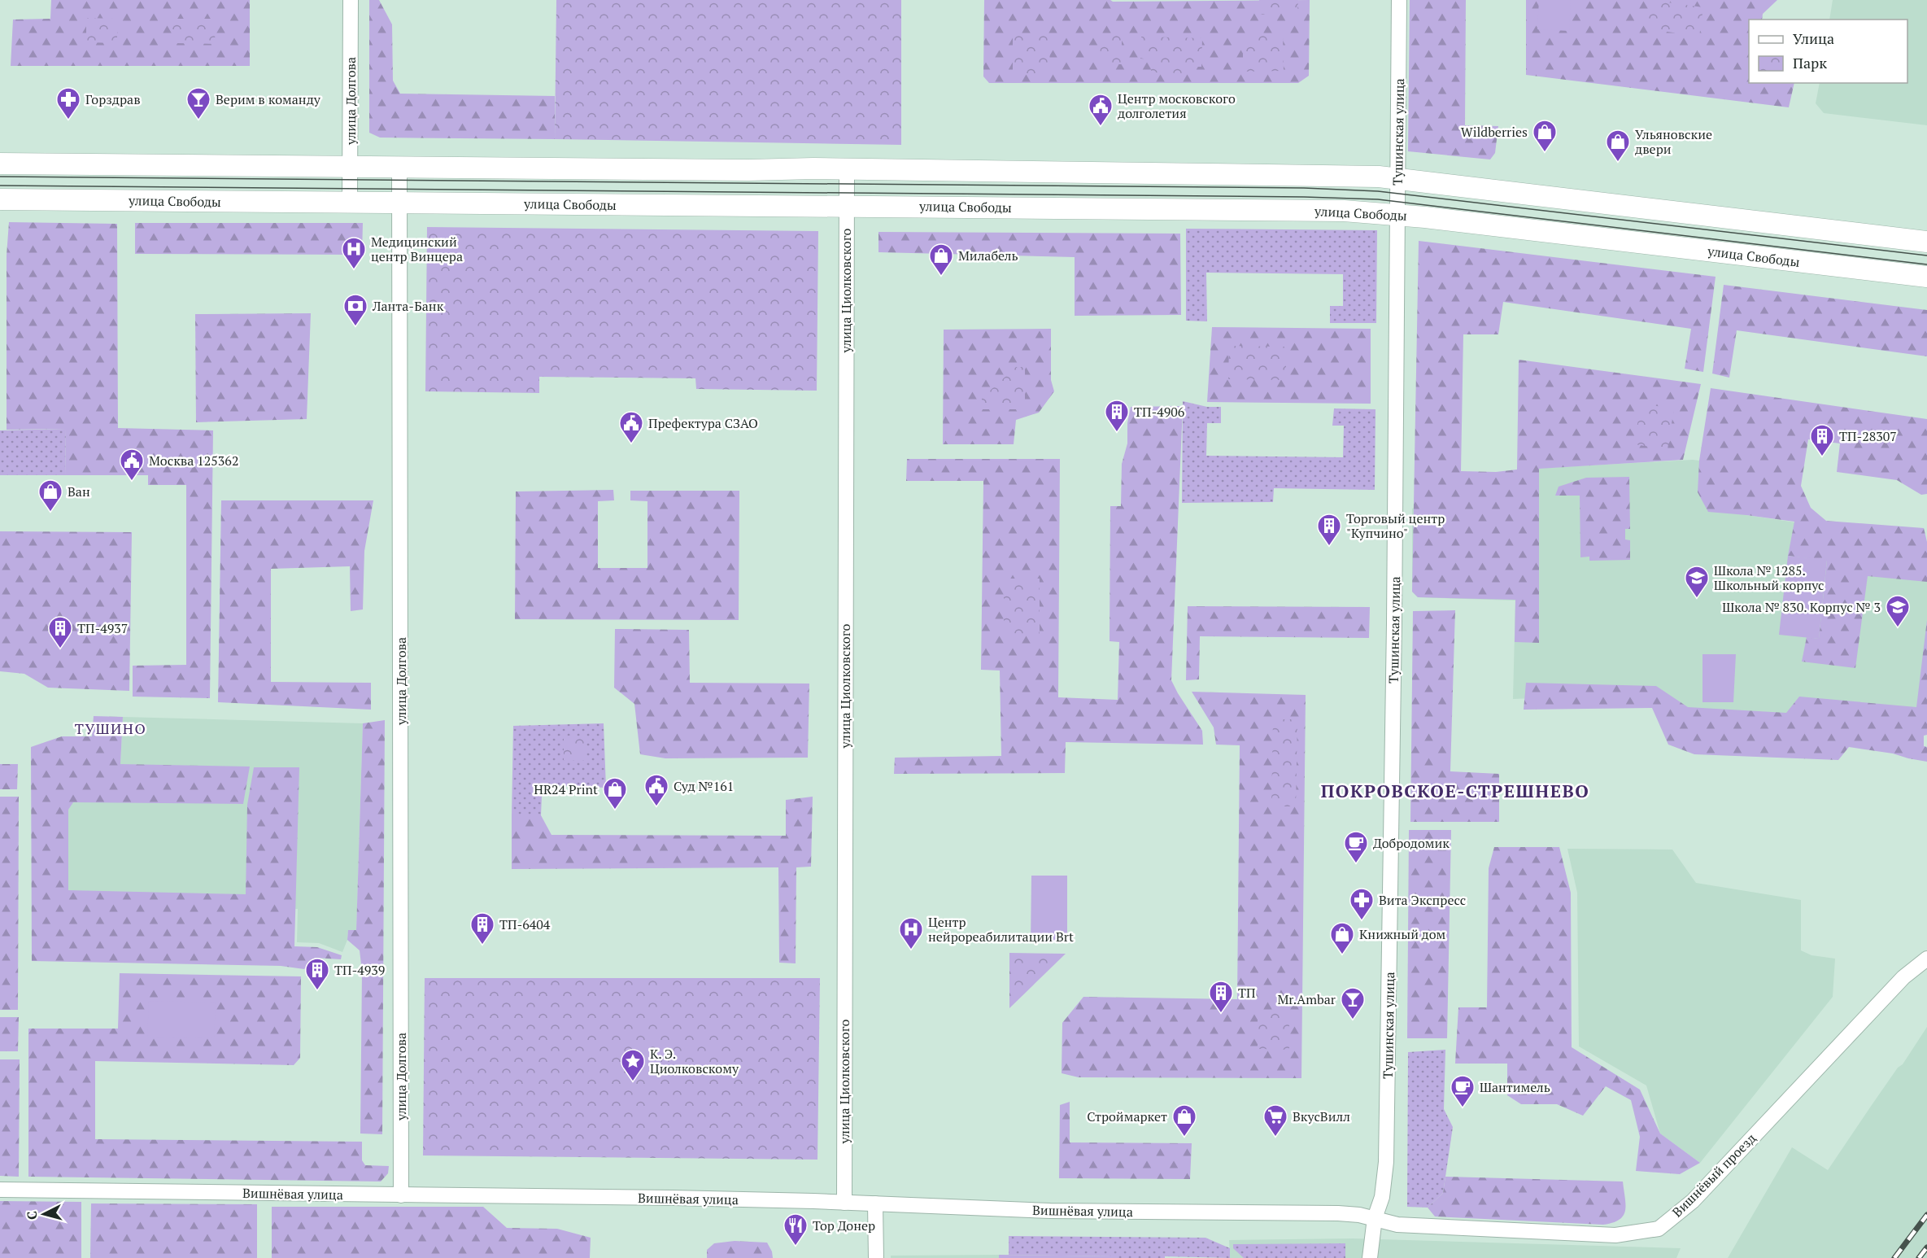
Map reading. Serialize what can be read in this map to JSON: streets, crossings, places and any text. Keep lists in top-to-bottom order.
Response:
{
  "streets": {
    "main road": ["улица Свободы"],
    "street": [
      "улица Долгова",
      "Тушинская улица",
      "улица Циолковского",
      "Вишнёвый проезд",
      "Вишнёвая улица"
    ]
  },
  "crossings": [
    ["улица Долгова", "улица Свободы"],
    ["улица Долгова", "Вишнёвая улица"],
    ["Тушинская улица", "улица Свободы"],
    ["Тушинская улица", "Вишнёвый проезд"],
    ["Тушинская улица", "Вишнёвая улица"],
    ["улица Свободы", "улица Циолковского"],
    ["улица Циолковского", "Вишнёвая улица"],
    ["Вишнёвый проезд", "Вишнёвая улица"]
  ],
  "districts": ["ТУШИНО", "ПОКРОВСКОЕ-СТРЕШНЕВО"],
  "places": {
    "pharmacy": ["Горздрав", "Вита Экспресс"],
    "bar": ["Верим в команду", "Mr.Ambar"],
    "public building": [
      "Центр московского долголетия",
      "Префектура СЗАО",
      "Москва 125362",
      "Суд №161"
    ],
    "shop": [
      "Wildberries",
      "Ульяновские двери",
      "Милабель",
      "Ван",
      "HR24 Print",
      "Книжный дом",
      "Строймаркет"
    ],
    "hospital": ["Медицинский центр Винцера", "Центр нейрореабилитации Brt"],
    "bank": ["Ланта-Банк"],
    "building": [
      "ТП-4906",
      "ТП-28307",
      "Торговый центр \"Купчино\"",
      "ТП-4937",
      "ТП-6404",
      "ТП-4939",
      "ТП"
    ],
    "school or university": ["Школа № 1285. Школьный корпус", "Школа № 830. Корпус № 3"],
    "cafe": ["Добродомик", "Шантимель"],
    "place": ["К. Э. Циолковскому"],
    "supermarket": ["ВкусВилл"],
    "restaurant": ["Тор Донер"]
  },
  "legend": ["Улица", "Парк"],
  "north": "left"
}
